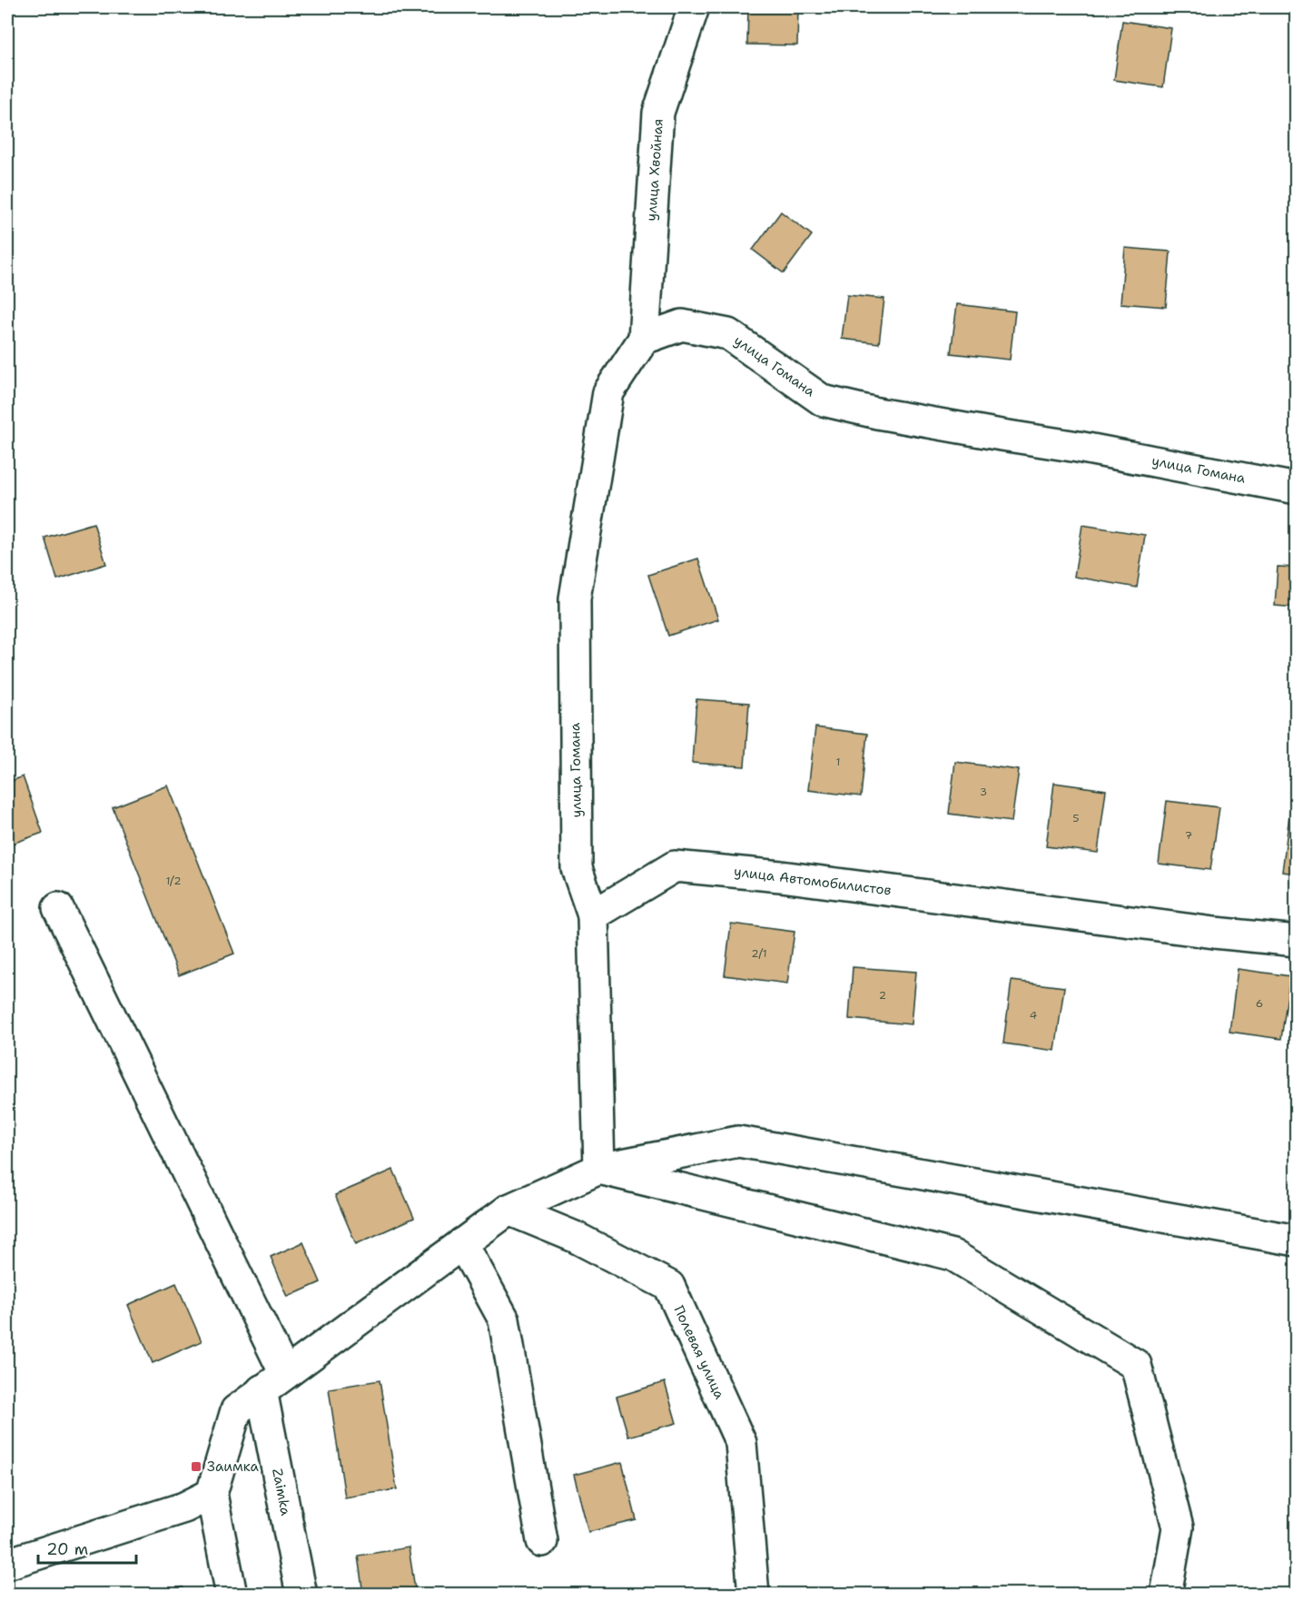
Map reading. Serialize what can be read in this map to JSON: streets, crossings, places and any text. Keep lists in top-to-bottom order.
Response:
{
  "streets": {
    "street": [
      "улица Хвойная",
      "улица Гомана",
      "улица Автомобилистов",
      "Полевая улица",
      "Zaimka"
    ]
  },
  "crossings": [
    ["улица Хвойная", "улица Гомана"],
    ["улица Гомана", "улица Автомобилистов"]
  ],
  "places": {
    "transit": ["Заимка"]
  },
  "house_numbers": [
    "1",
    "3",
    "5",
    "7",
    "1/2",
    "2/1",
    "2",
    "6",
    "4"
  ],
  "scale_bar": "20 m"
}
